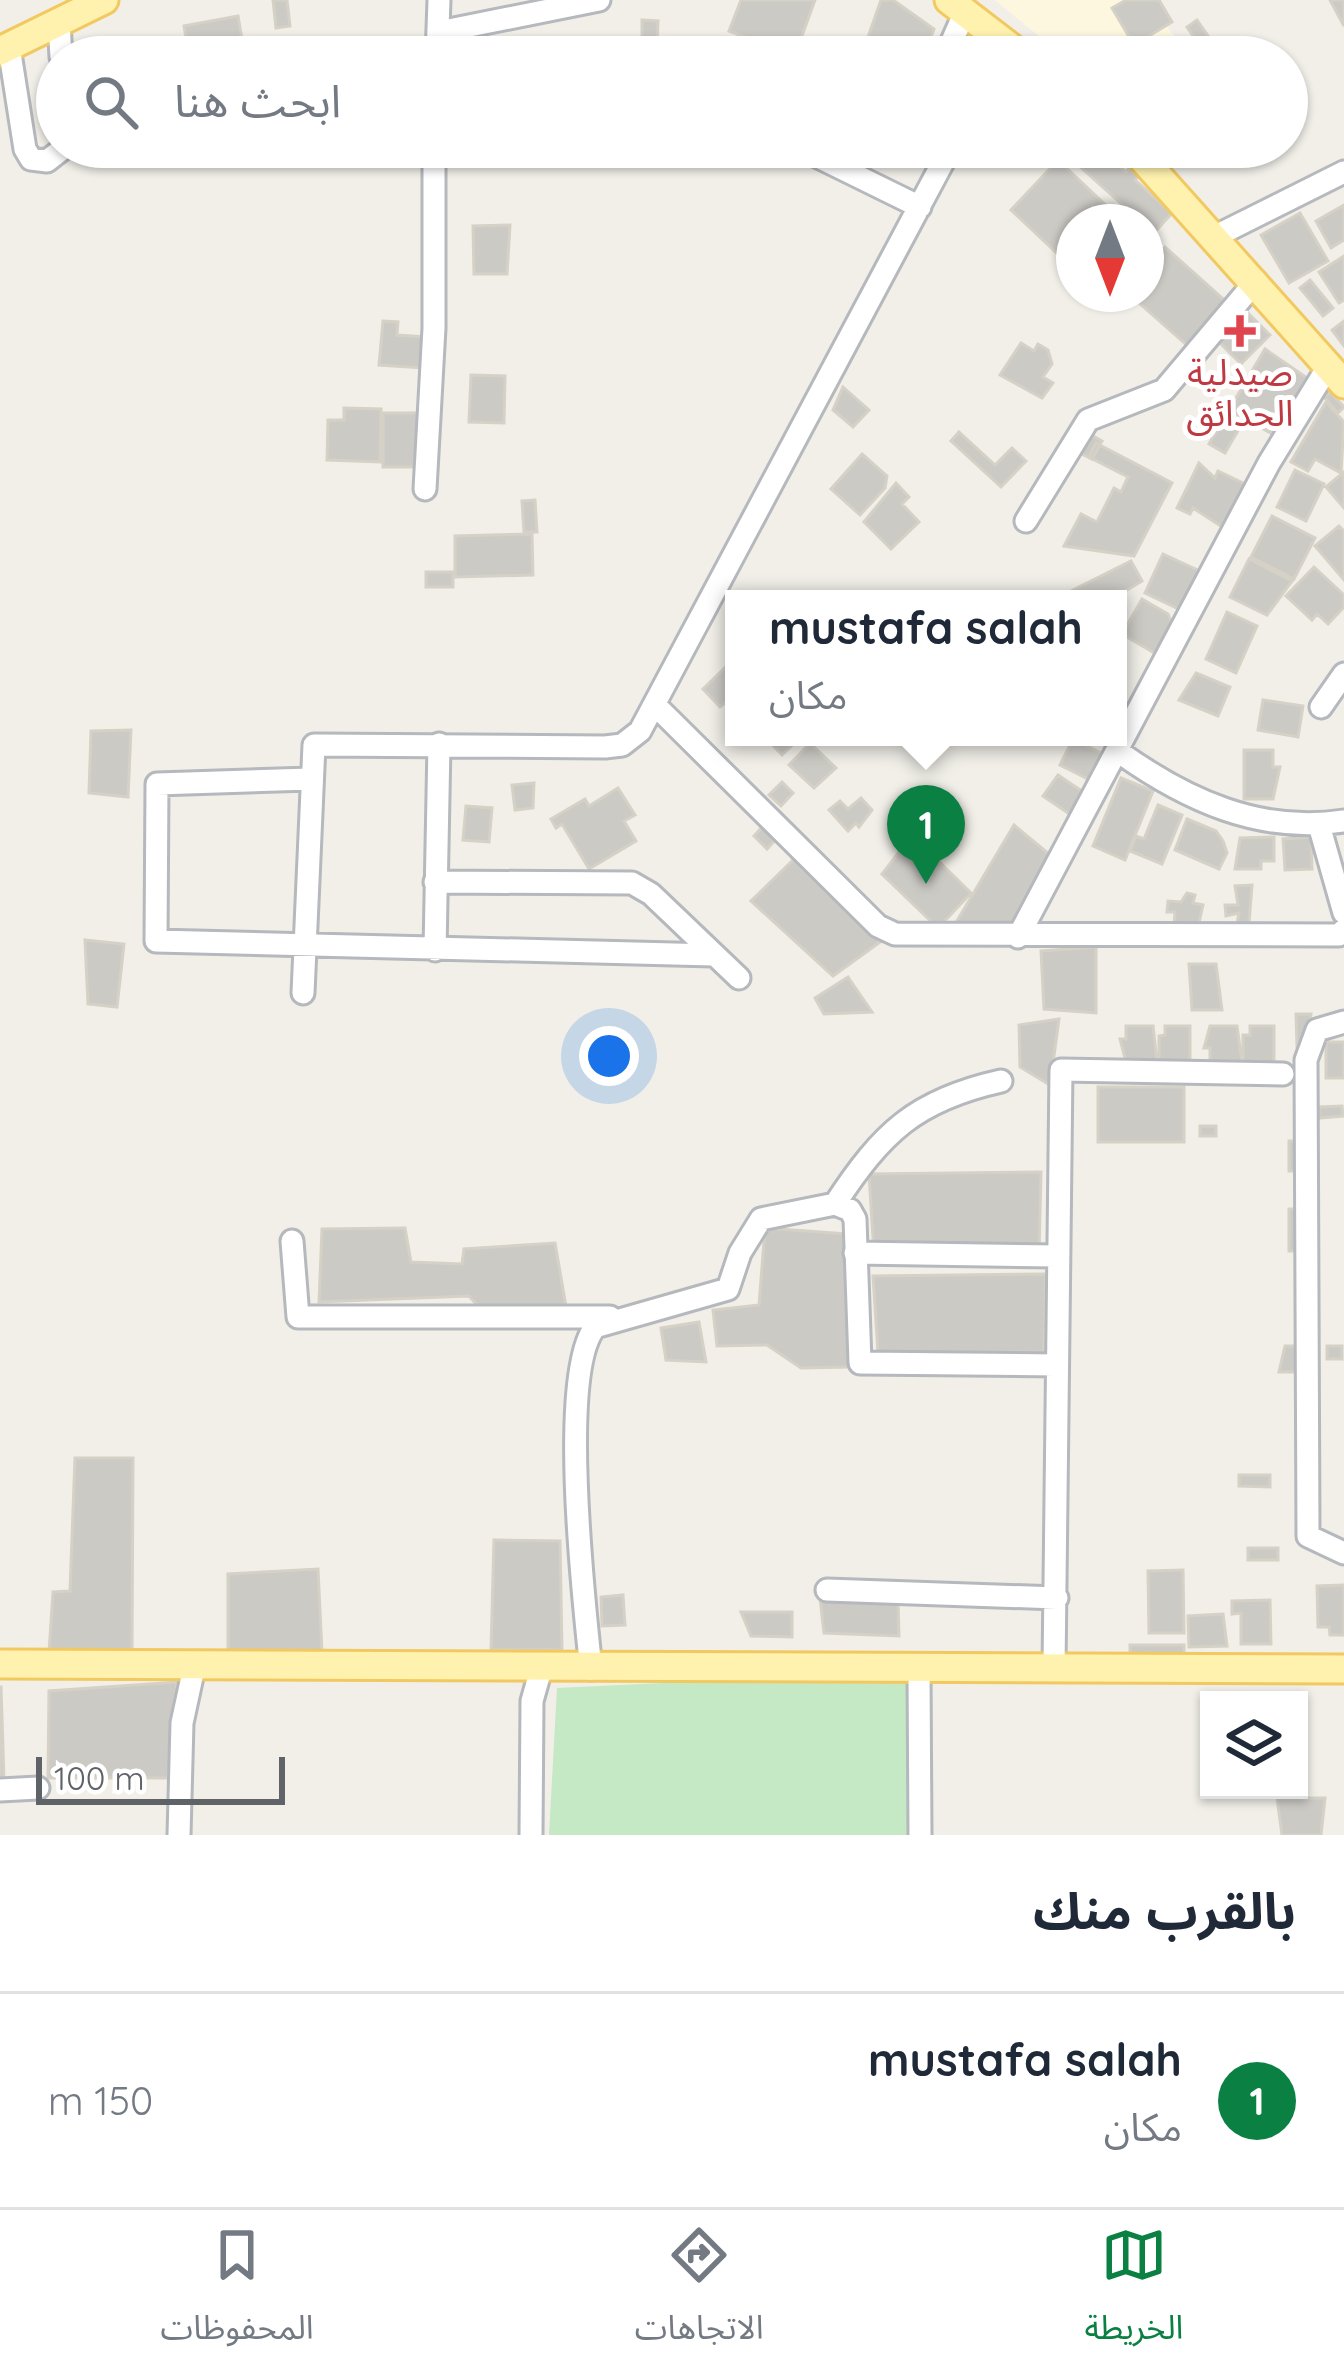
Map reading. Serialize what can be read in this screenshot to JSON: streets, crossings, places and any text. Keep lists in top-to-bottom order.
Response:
{
  "places": {
    "health": ["صيدلية الحدائق"]
  },
  "scale_bar": "100 m",
  "north": "bottom",
  "page": {
    "search": "ابحث هنا",
    "popup": ["mustafa salah", "مكان"],
    "pins": "1",
    "scale": "100 m",
    "heading": "بالقرب منك",
    "list": [
      {
        "mark": "1",
        "name": "mustafa salah",
        "note": "مكان",
        "value": "150 m"
      }
    ],
    "nav": ["الخريطة", "الاتجاهات", "المحفوظات"]
  }
}
